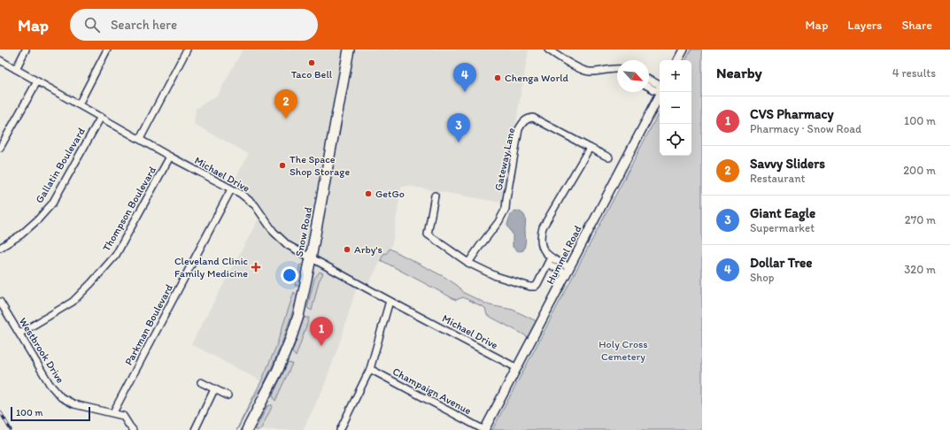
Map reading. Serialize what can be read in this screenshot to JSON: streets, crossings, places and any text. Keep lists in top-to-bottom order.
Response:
{
  "streets": {
    "main road": ["Snow Road"],
    "street": [
      "Gateway Lane",
      "Gallatin Boulevard",
      "Michael Drive",
      "Thompson Boulevard",
      "Hummel Road",
      "Parkman Boulevard",
      "Westbrook Drive",
      "Champaign Avenue"
    ]
  },
  "crossings": [
    ["Gallatin Boulevard", "Michael Drive"],
    ["Michael Drive", "Thompson Boulevard"],
    ["Michael Drive", "Snow Road"],
    ["Michael Drive", "Hummel Road"],
    ["Michael Drive", "Parkman Boulevard"],
    ["Thompson Boulevard", "Westbrook Drive"],
    ["Hummel Road", "Champaign Avenue"],
    ["Parkman Boulevard", "Westbrook Drive"]
  ],
  "parks": ["Holy Cross Cemetery"],
  "places": {
    "other": [
      "Taco Bell",
      "Chenga World",
      "The Space Shop Storage",
      "GetGo",
      "Arby's"
    ],
    "health": ["Cleveland Clinic Family Medicine"]
  },
  "scale_bar": "100 m",
  "north": "bottom right",
  "page": {
    "header": "Map",
    "search": "Search here",
    "nav": ["Map", "Layers", "Share"],
    "heading": ["Nearby", "4 results"],
    "map_buttons": ["+", "−"],
    "pins": [
      "4",
      "2",
      "3",
      "1"
    ],
    "list": [
      {
        "mark": "1",
        "name": "CVS Pharmacy",
        "note": "Pharmacy · Snow Road",
        "value": "100 m"
      },
      {
        "mark": "2",
        "name": "Savvy Sliders",
        "note": "Restaurant",
        "value": "200 m"
      },
      {
        "mark": "3",
        "name": "Giant Eagle",
        "note": "Supermarket",
        "value": "270 m"
      },
      {
        "mark": "4",
        "name": "Dollar Tree",
        "note": "Shop",
        "value": "320 m"
      }
    ],
    "scale": "100 m"
  }
}
